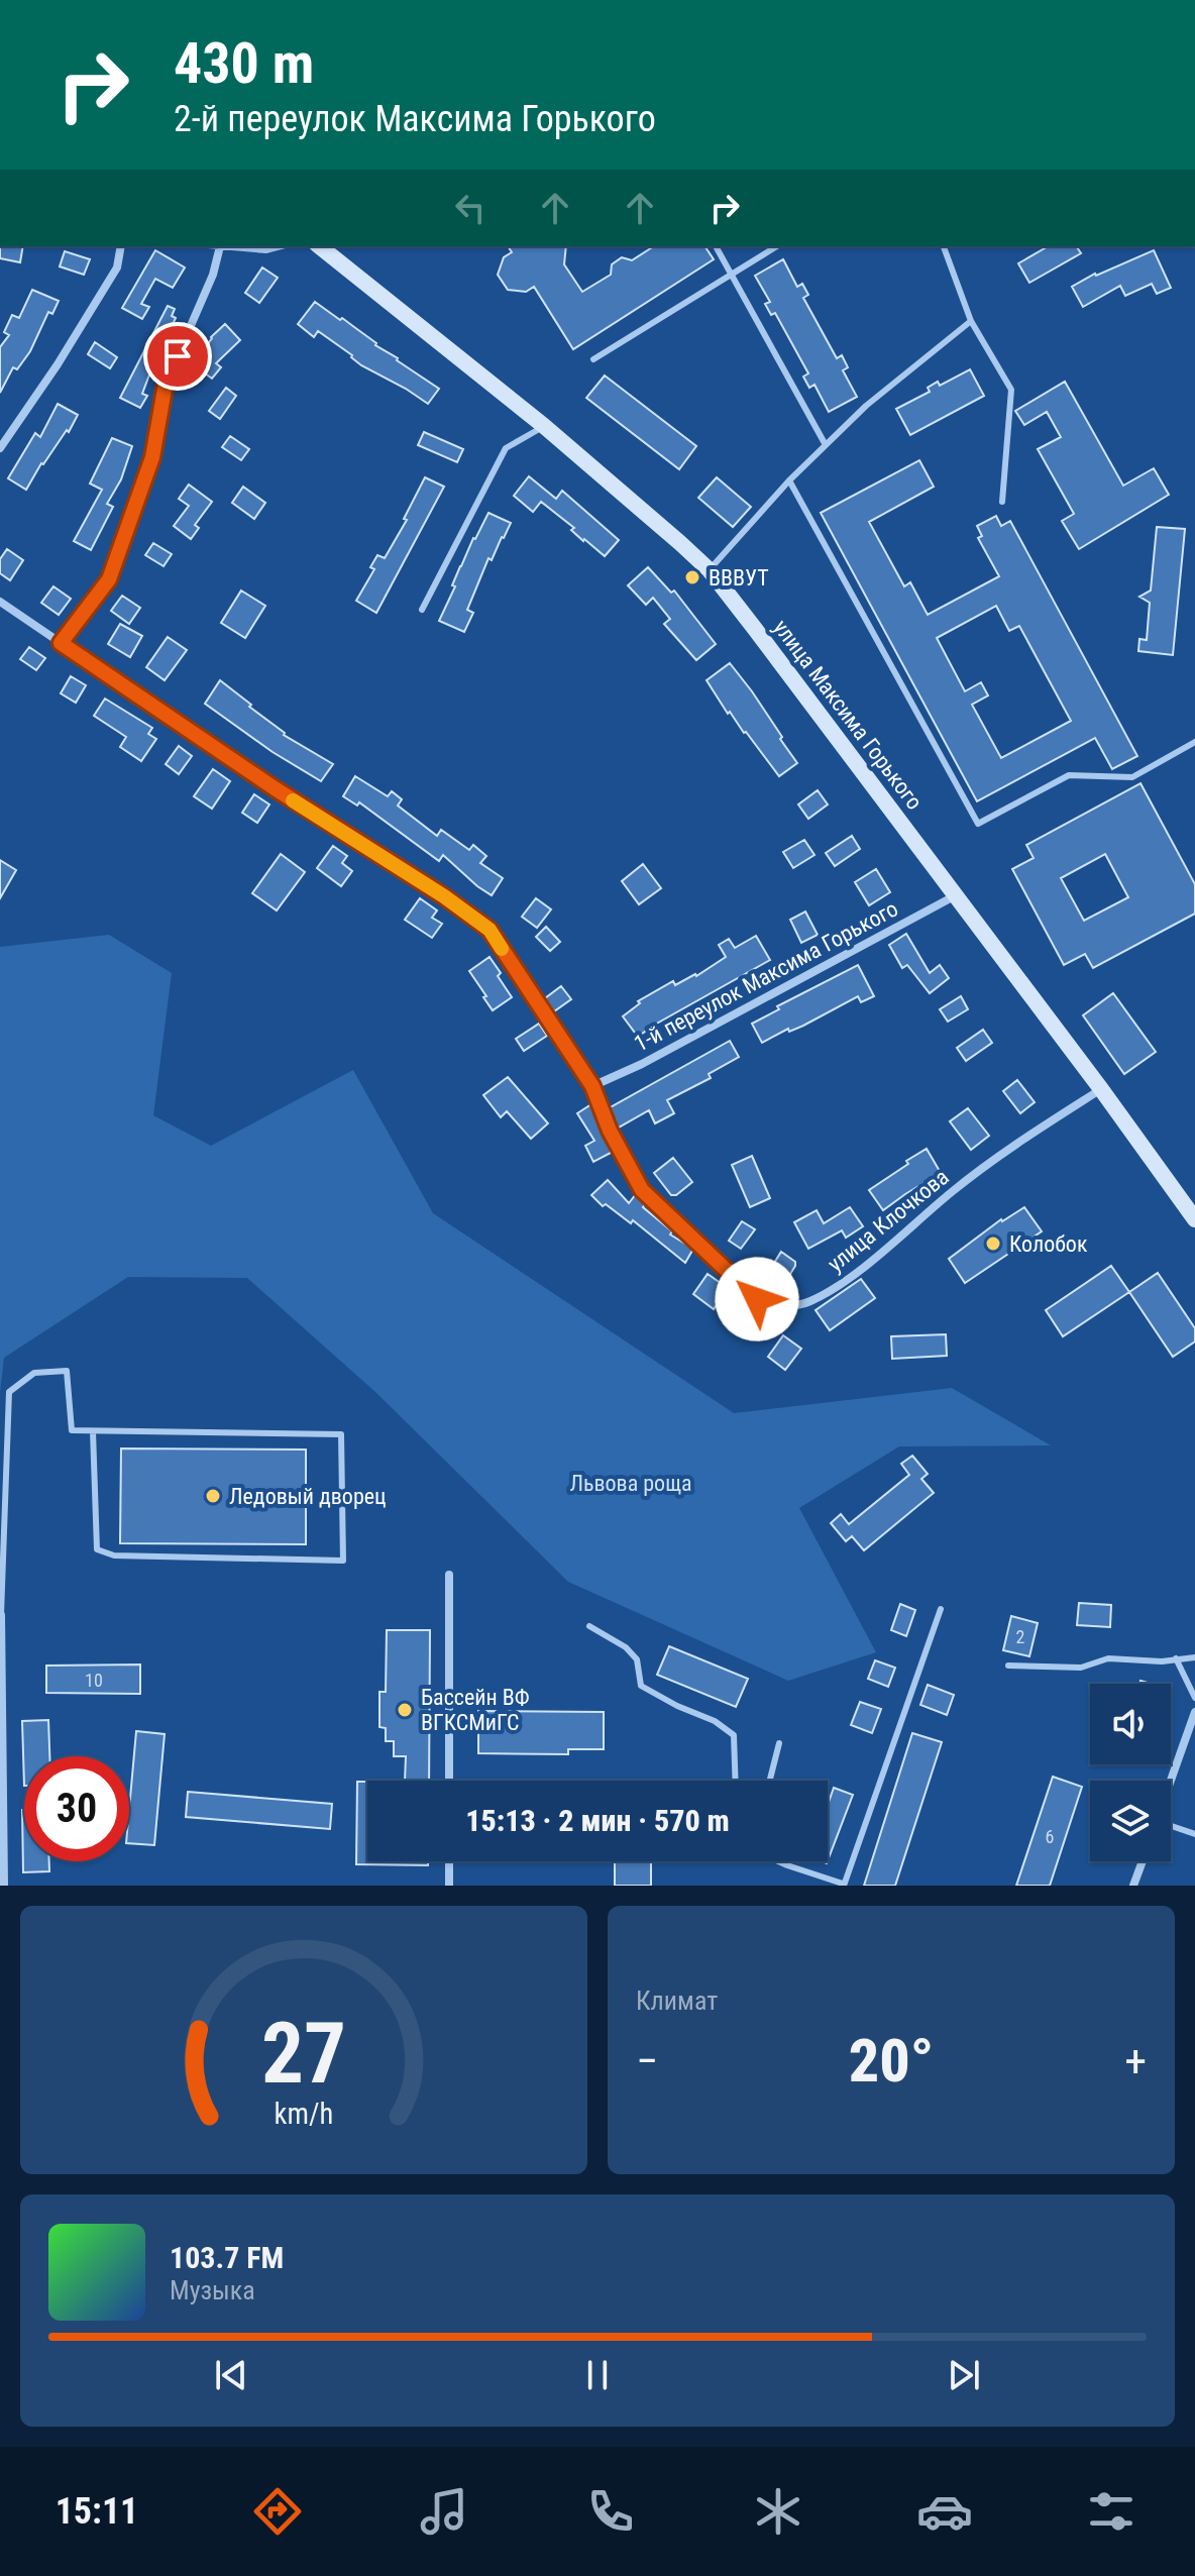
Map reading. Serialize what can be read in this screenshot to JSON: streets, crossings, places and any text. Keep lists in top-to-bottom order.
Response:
{
  "streets": {
    "main road": ["улица Максима Горького"],
    "street": ["1-й переулок Максима Горького", "улица Клочкова"]
  },
  "crossings": [
    ["улица Максима Горького", "1-й переулок Максима Горького"],
    ["улица Максима Горького", "улица Клочкова"],
    ["1-й переулок Максима Горького", "улица Клочкова"]
  ],
  "parks": ["Львова роща"],
  "places": [
    "ВВВУТ",
    "Колобок",
    "Ледовый дворец",
    "Бассейн ВФ ВГКСМиГС"
  ],
  "house_numbers": ["2", "10", "6"],
  "page": {
    "turn": ["430 m", "2-й переулок Максима Горького"],
    "limit": "30",
    "trip": "15:13 · 2 мин · 570 m",
    "tile": "Климат",
    "heat": ["−", "20°", "+"],
    "song": ["103.7 FM", "Музыка"],
    "tabs": "15:11",
    "gauge": ["27", "km/h"]
  }
}
